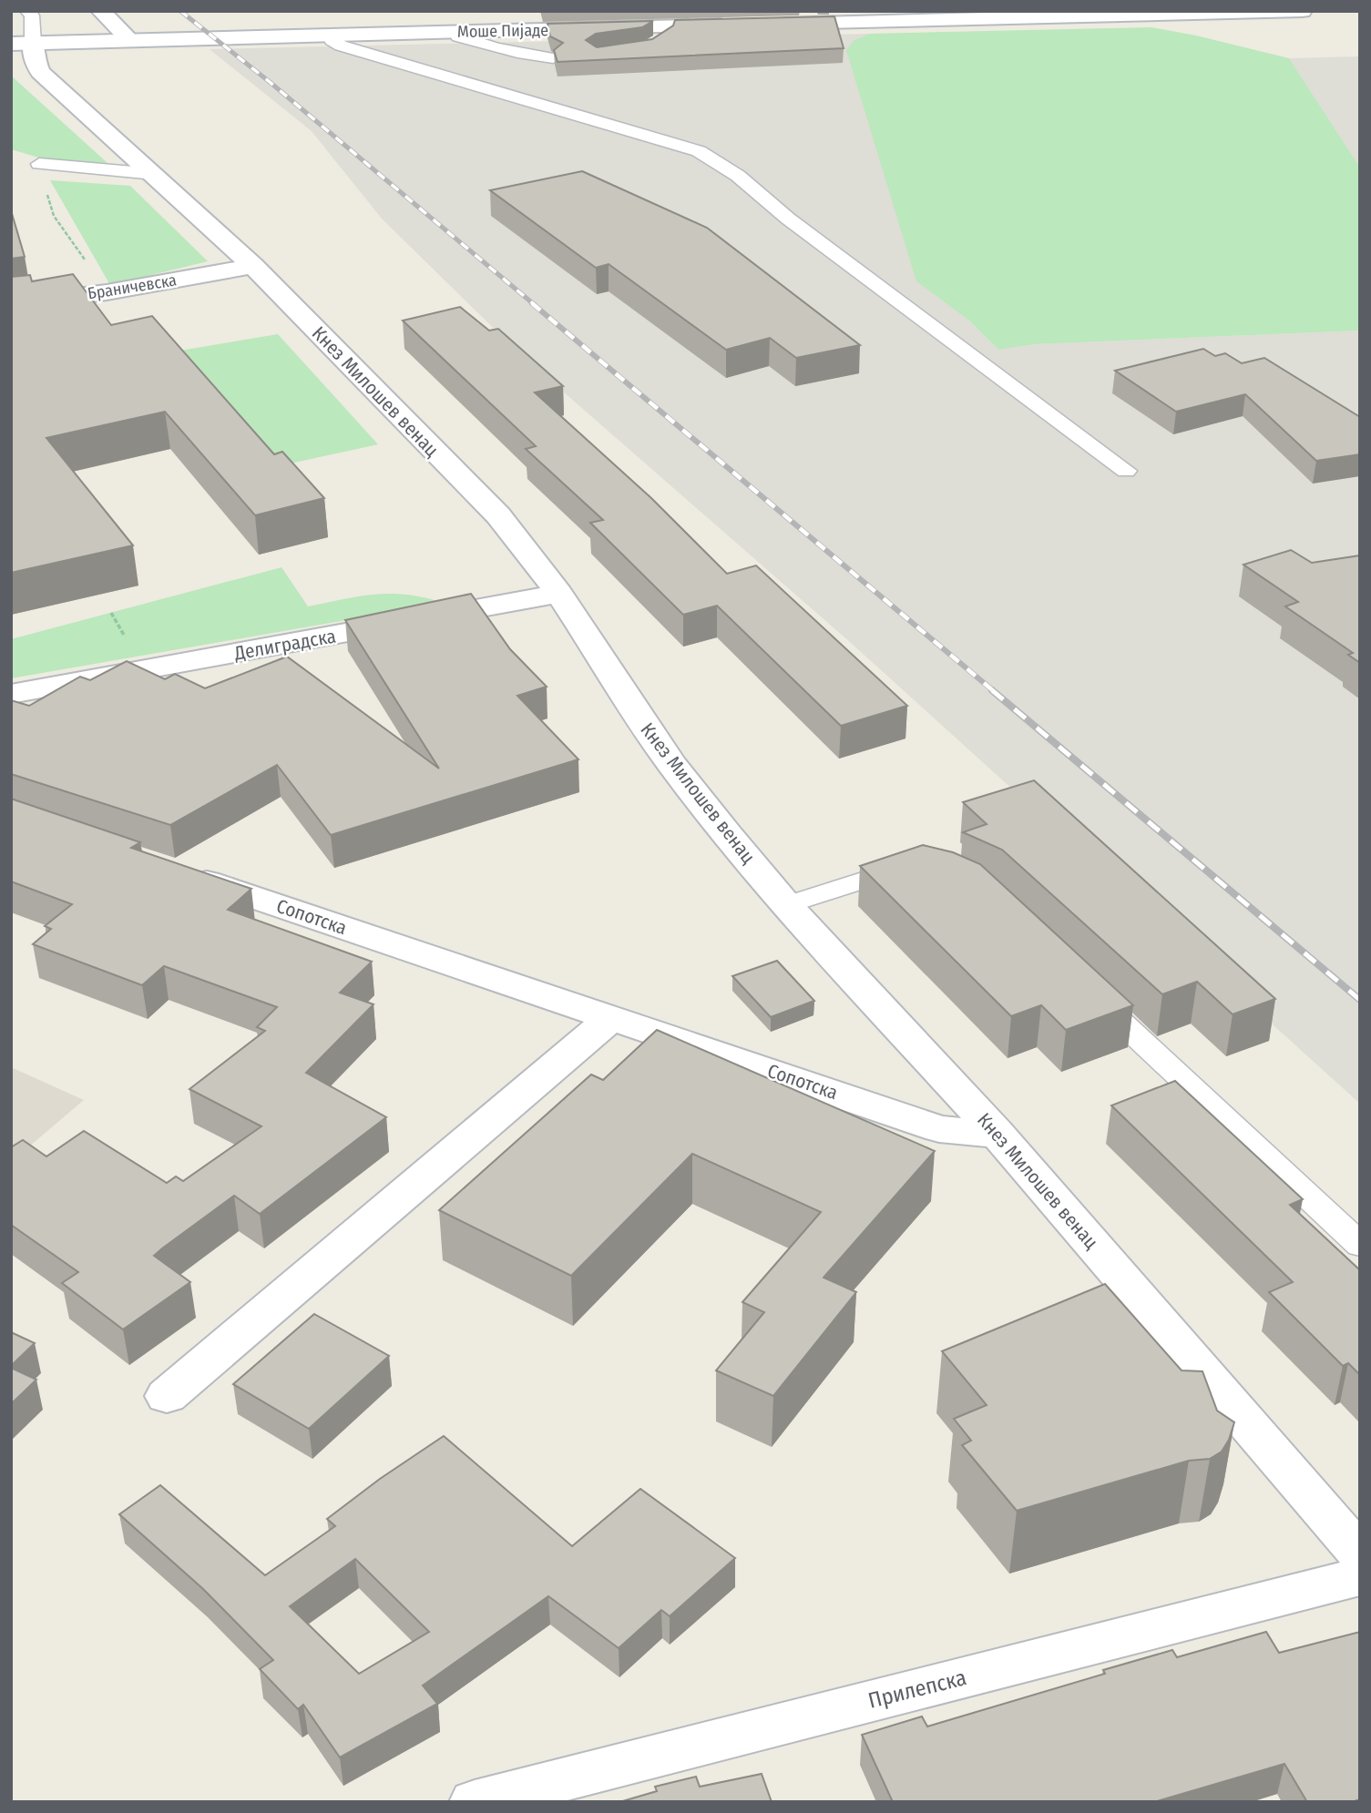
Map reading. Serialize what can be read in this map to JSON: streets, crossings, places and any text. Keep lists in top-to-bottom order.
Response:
{
  "streets": {
    "street": [
      "Моше Пијаде",
      "Браничевска",
      "Кнез Милошев венац",
      "Делиградска",
      "Сопотска",
      "Прилепска"
    ]
  },
  "crossings": [
    ["Моше Пијаде", "Кнез Милошев венац"],
    ["Браничевска", "Кнез Милошев венац"],
    ["Кнез Милошев венац", "Делиградска"],
    ["Кнез Милошев венац", "Сопотска"]
  ]
}
